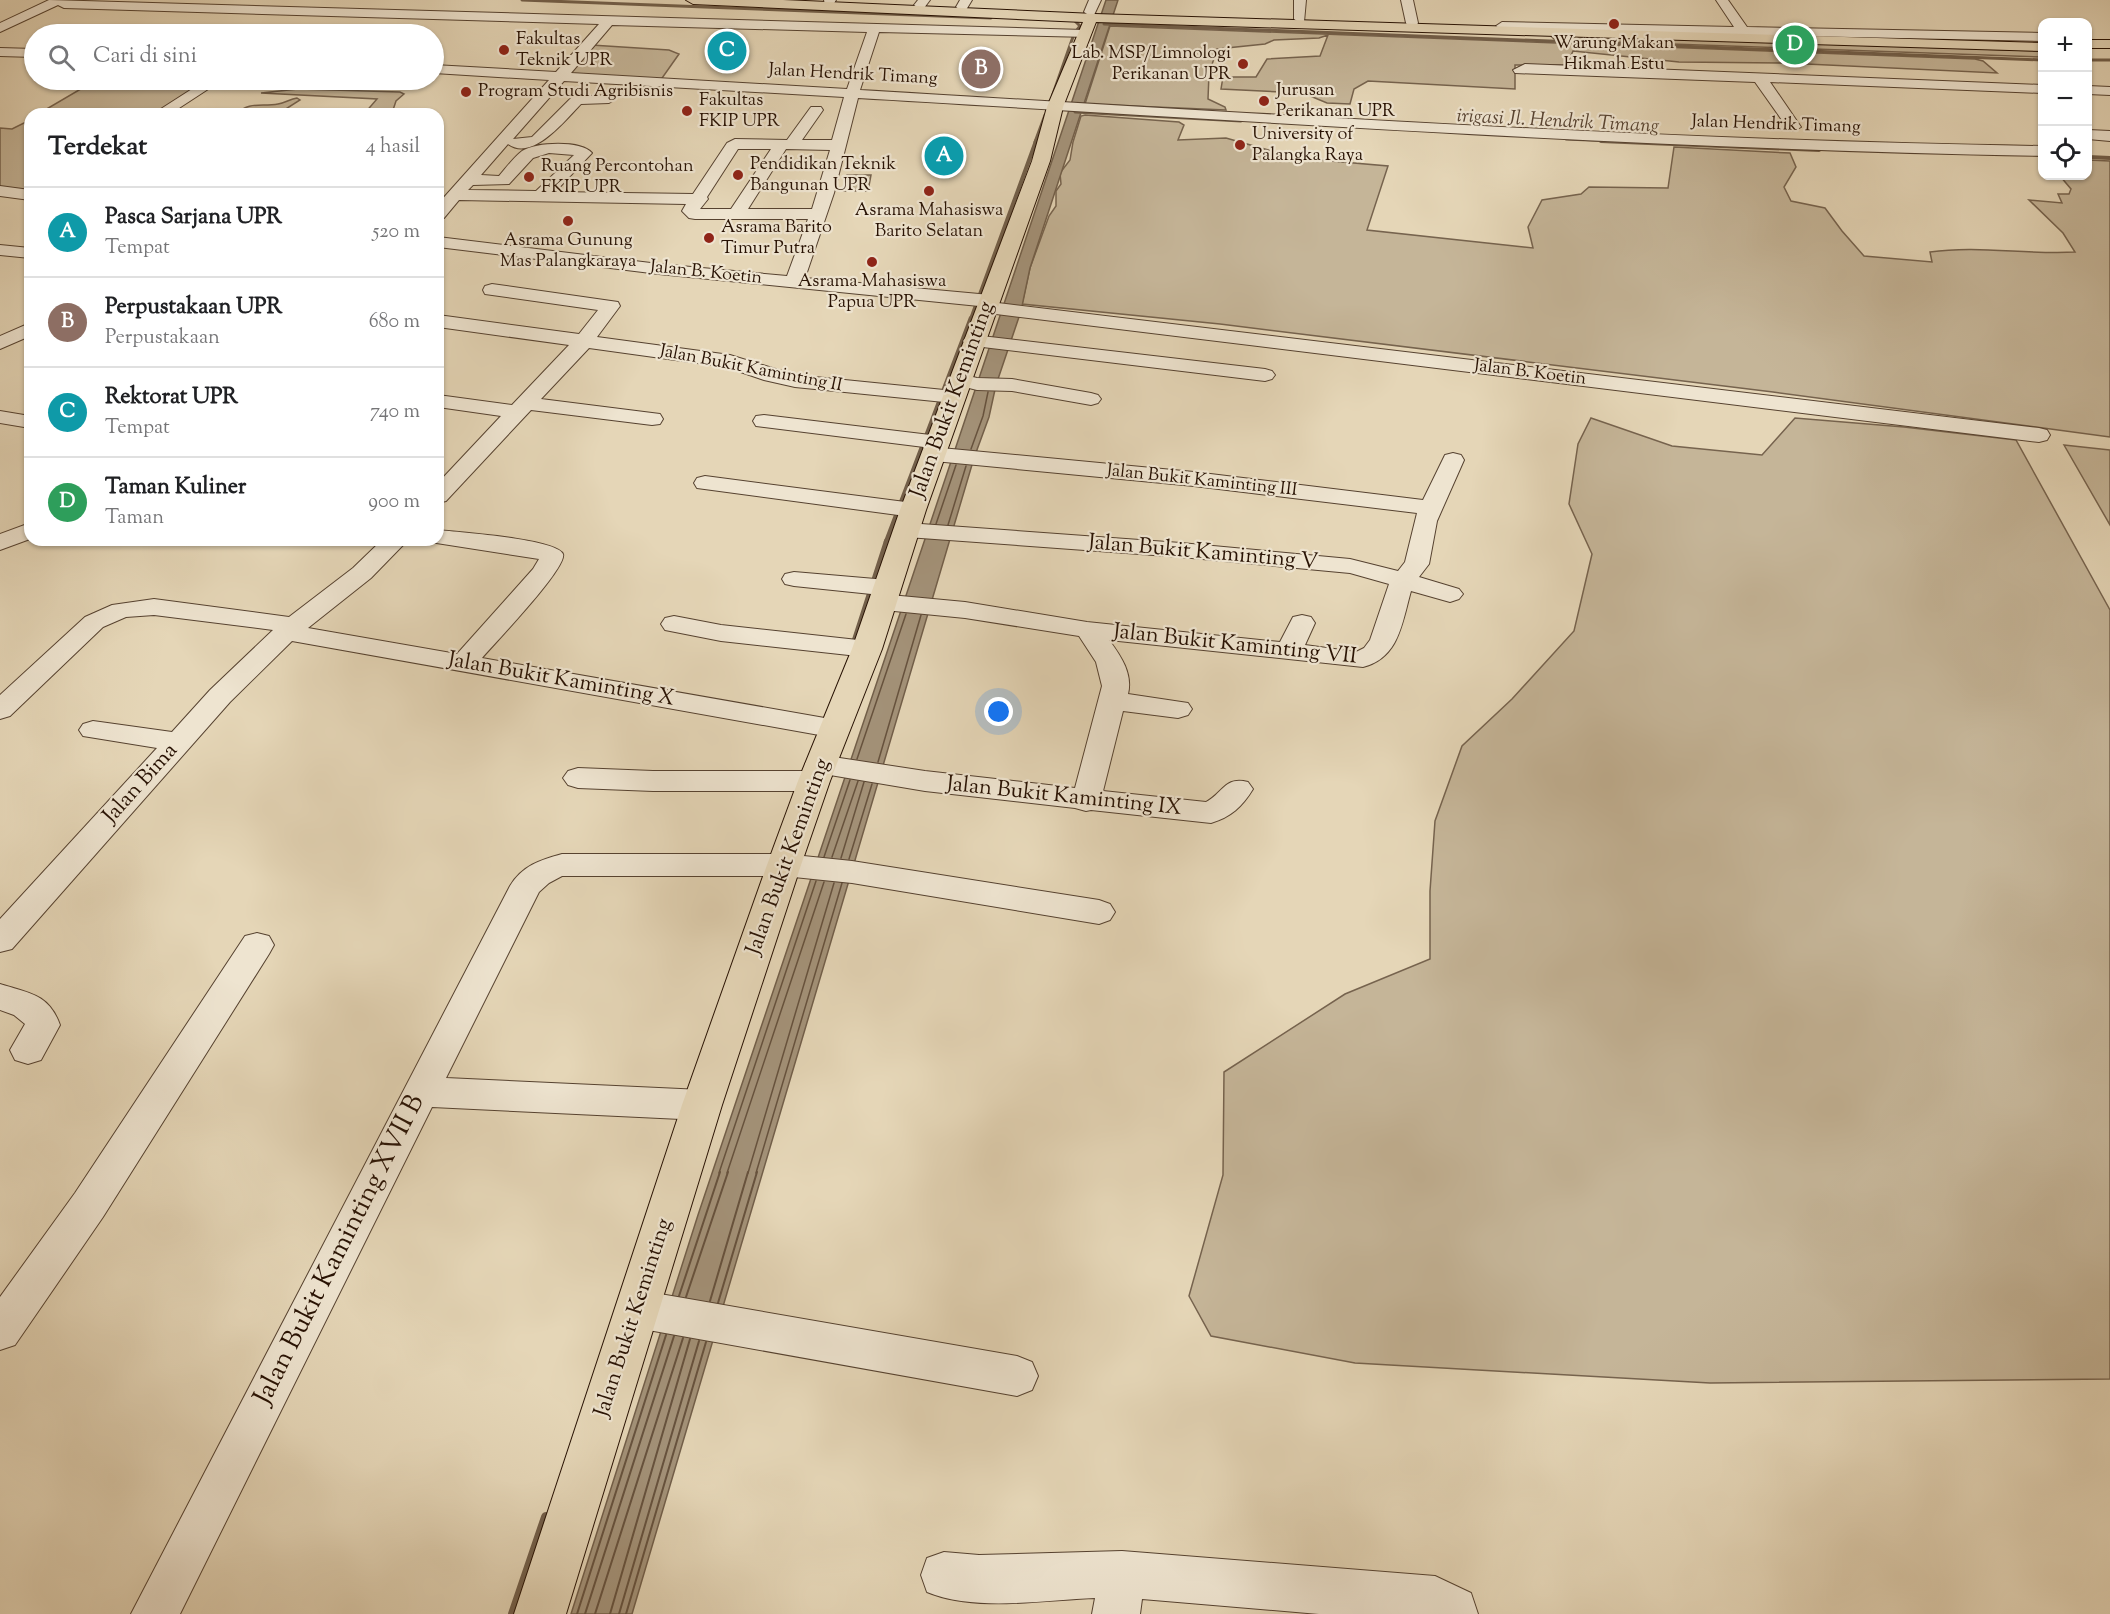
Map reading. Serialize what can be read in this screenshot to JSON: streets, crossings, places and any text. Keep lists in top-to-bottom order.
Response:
{
  "streets": {
    "main road": ["Jalan Bukit Keminting"],
    "street": [
      "Jalan Hendrik Timang",
      "Jalan B. Koetin",
      "Jalan Bukit Kaminting II",
      "Jalan Bukit Kaminting III",
      "Jalan Bukit Kaminting V",
      "Jalan Bukit Kaminting VII",
      "Jalan Bukit Kaminting X",
      "Jalan Bima",
      "Jalan Bukit Kaminting IX",
      "Jalan Bukit Kaminting XVII B"
    ]
  },
  "crossings": [
    ["Jalan Hendrik Timang", "Jalan B. Koetin"],
    ["Jalan Hendrik Timang", "Jalan Bukit Keminting"],
    ["Jalan B. Koetin", "Jalan Bukit Keminting"],
    ["Jalan Bukit Kaminting II", "Jalan Bukit Keminting"],
    ["Jalan Bukit Keminting", "Jalan Bukit Kaminting III"],
    ["Jalan Bukit Keminting", "Jalan Bukit Kaminting V"],
    ["Jalan Bukit Keminting", "Jalan Bukit Kaminting VII"],
    ["Jalan Bukit Keminting", "Jalan Bukit Kaminting X"],
    ["Jalan Bukit Keminting", "Jalan Bukit Kaminting IX"],
    ["Jalan Bukit Keminting", "Jalan Bukit Kaminting XVII B"],
    ["Jalan Bukit Kaminting III", "Jalan Bukit Kaminting VII"],
    ["Jalan Bukit Kaminting V", "Jalan Bukit Kaminting VII"],
    ["Jalan Bukit Kaminting X", "Jalan Bima"]
  ],
  "water": ["irigasi Jl. Hendrik Timang"],
  "places": [
    "Warung Makan Hikmah Estu",
    "Fakultas Teknik UPR",
    "Lab. MSP/Limnologi Perikanan UPR",
    "Program Studi Agribisnis",
    "Jurusan Perikanan UPR",
    "Fakultas FKIP UPR",
    "University of Palangka Raya",
    "Pendidikan Teknik Bangunan UPR",
    "Ruang Percontohan FKIP UPR",
    "Asrama Mahasiswa Barito Selatan",
    "Asrama Gunung Mas Palangkaraya",
    "Asrama Barito Timur Putra",
    "Asrama Mahasiswa Papua UPR"
  ],
  "page": {
    "map_buttons": ["+", "−"],
    "pins": [
      "D",
      "C",
      "B",
      "A"
    ],
    "search": "Cari di sini",
    "heading": ["Terdekat", "4 hasil"],
    "list": [
      {
        "mark": "A",
        "name": "Pasca Sarjana UPR",
        "note": "Tempat",
        "value": "520 m"
      },
      {
        "mark": "B",
        "name": "Perpustakaan UPR",
        "note": "Perpustakaan",
        "value": "680 m"
      },
      {
        "mark": "C",
        "name": "Rektorat UPR",
        "note": "Tempat",
        "value": "740 m"
      },
      {
        "mark": "D",
        "name": "Taman Kuliner",
        "note": "Taman",
        "value": "900 m"
      }
    ]
  }
}
